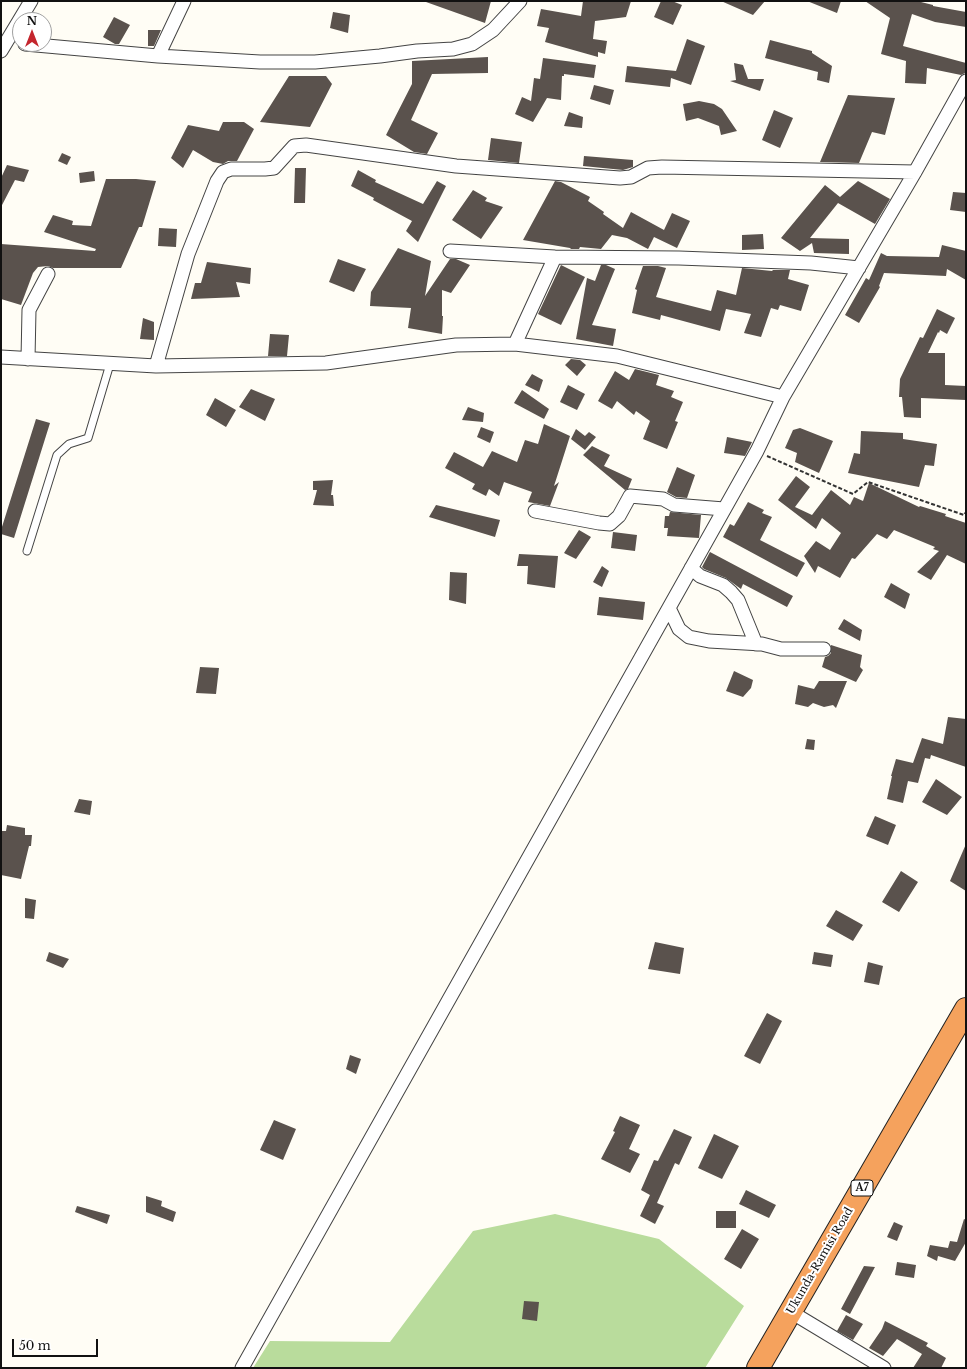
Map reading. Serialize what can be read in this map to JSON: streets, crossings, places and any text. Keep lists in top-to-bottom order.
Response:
{
  "streets": {
    "highway": ["A7", "Ukunda-Ramisi Road"]
  },
  "scale_bar": "50 m",
  "north": "top"
}
